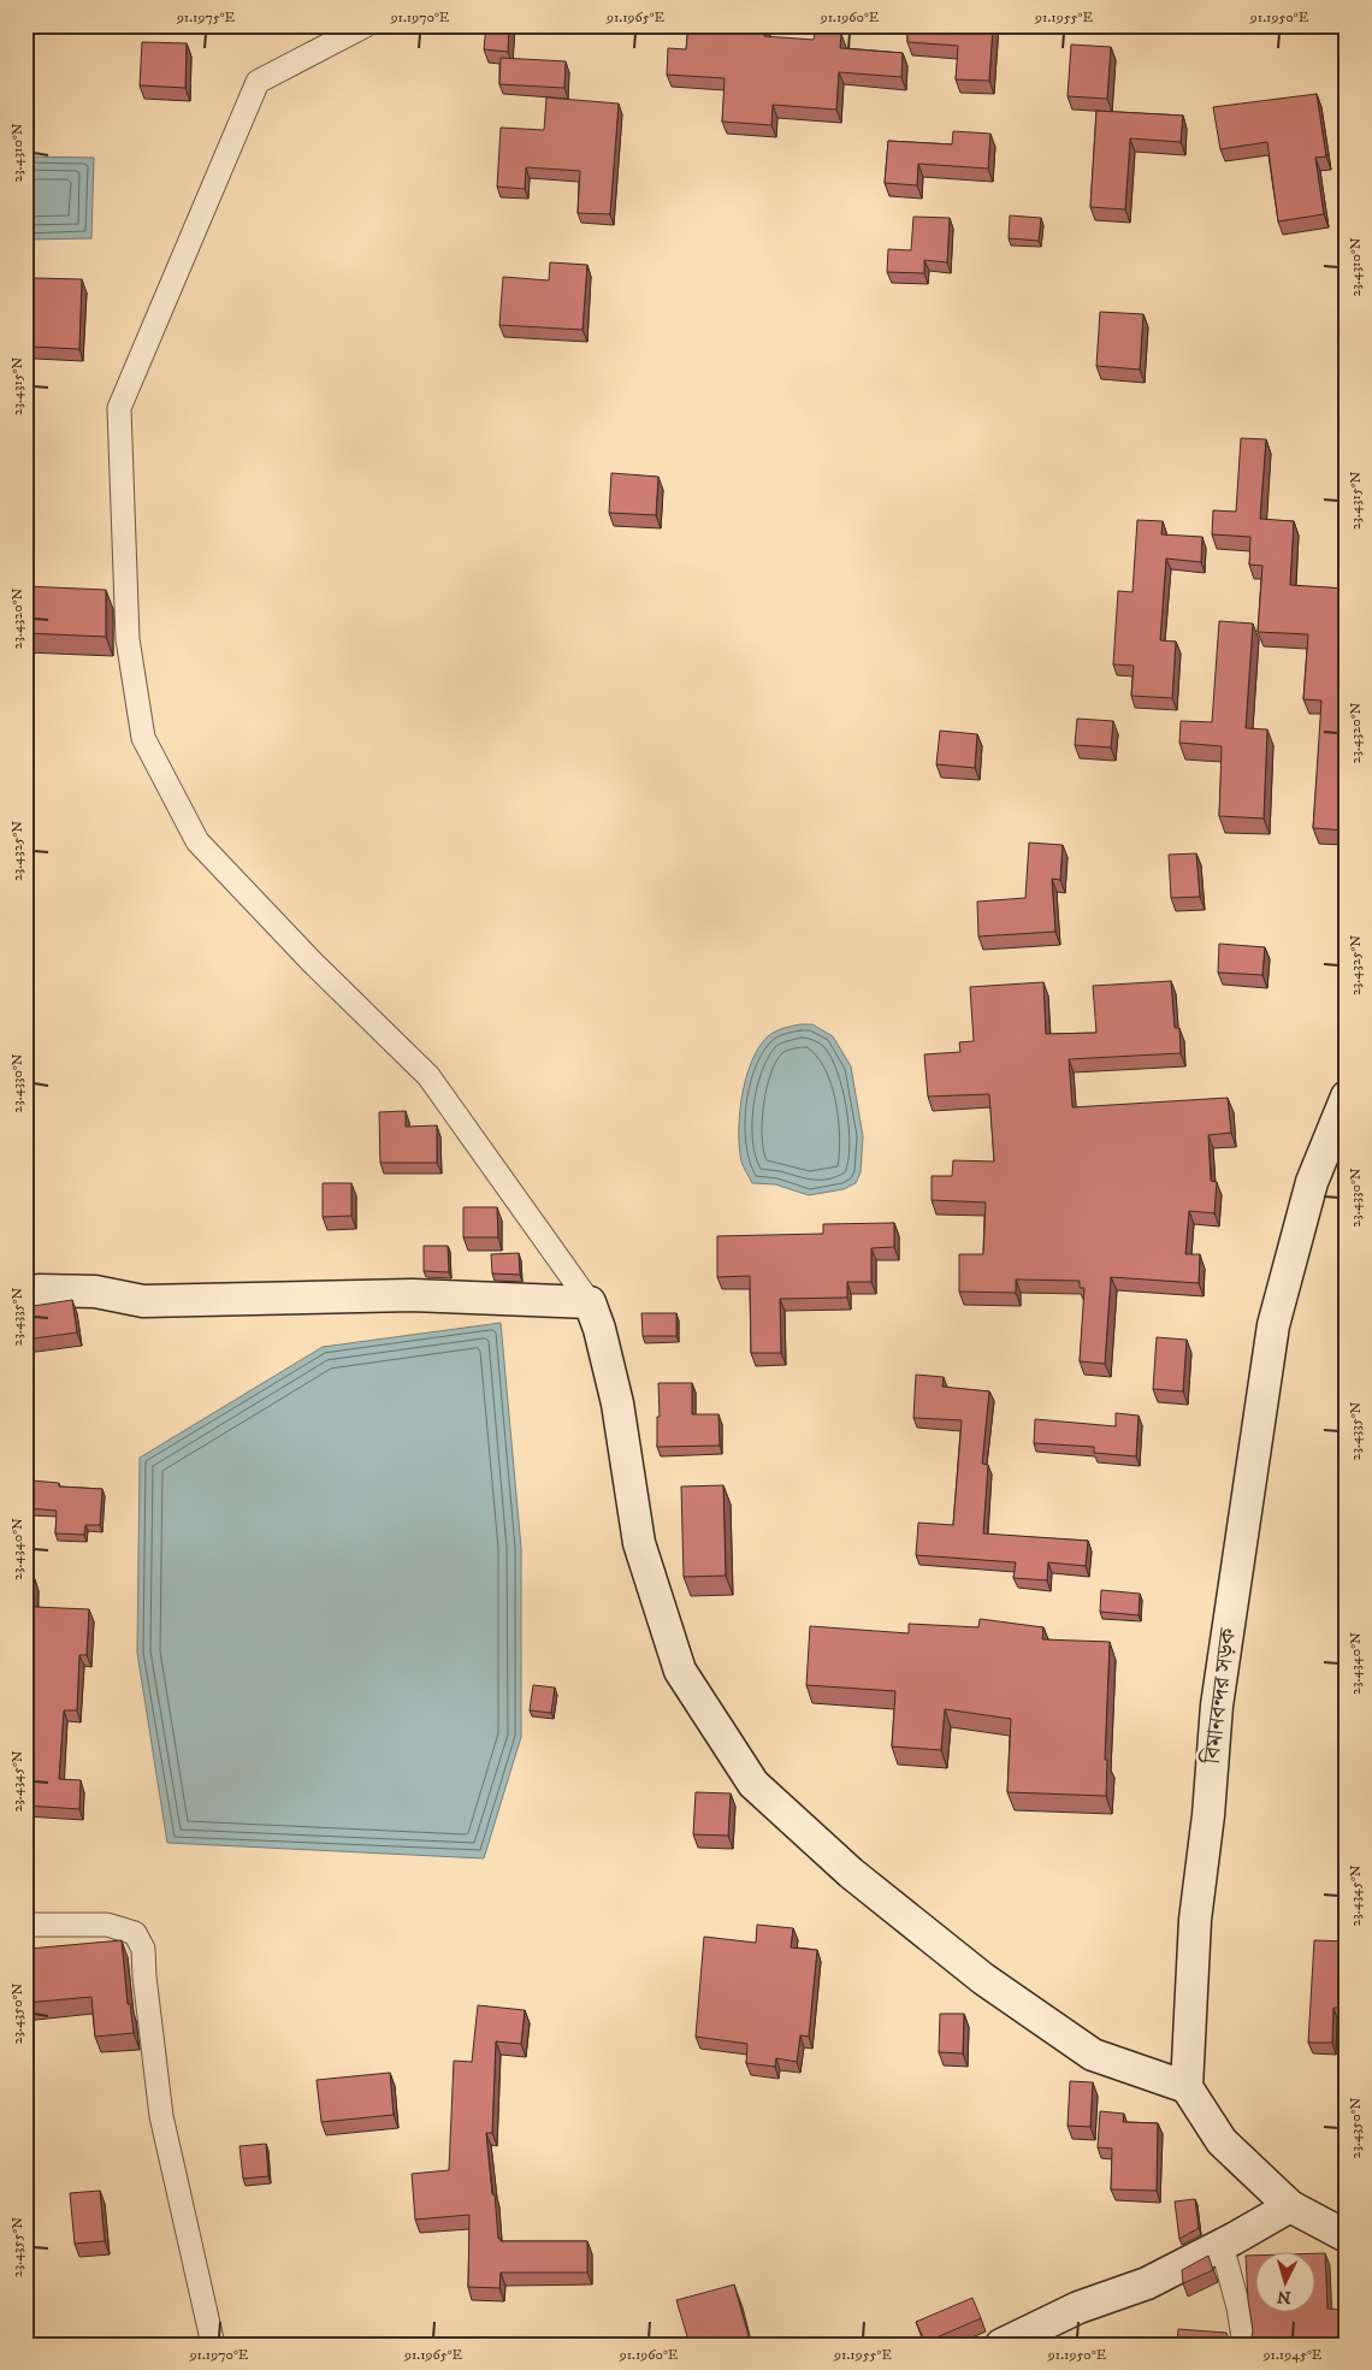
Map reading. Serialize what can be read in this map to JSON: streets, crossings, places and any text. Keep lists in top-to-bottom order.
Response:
{
  "streets": {
    "main road": ["বিমানবন্দর সড়ক"]
  },
  "north": "bottom",
  "coordinates": [
    "91.1975°E",
    "91.1970°E",
    "91.1965°E",
    "91.1960°E",
    "91.1955°E",
    "91.1950°E",
    "23.4310°N",
    "23.4315°N",
    "23.4320°N",
    "23.4325°N",
    "23.4330°N",
    "23.4335°N",
    "23.4340°N",
    "23.4345°N",
    "23.4350°N",
    "23.4355°N",
    "91.1945°E"
  ]
}
